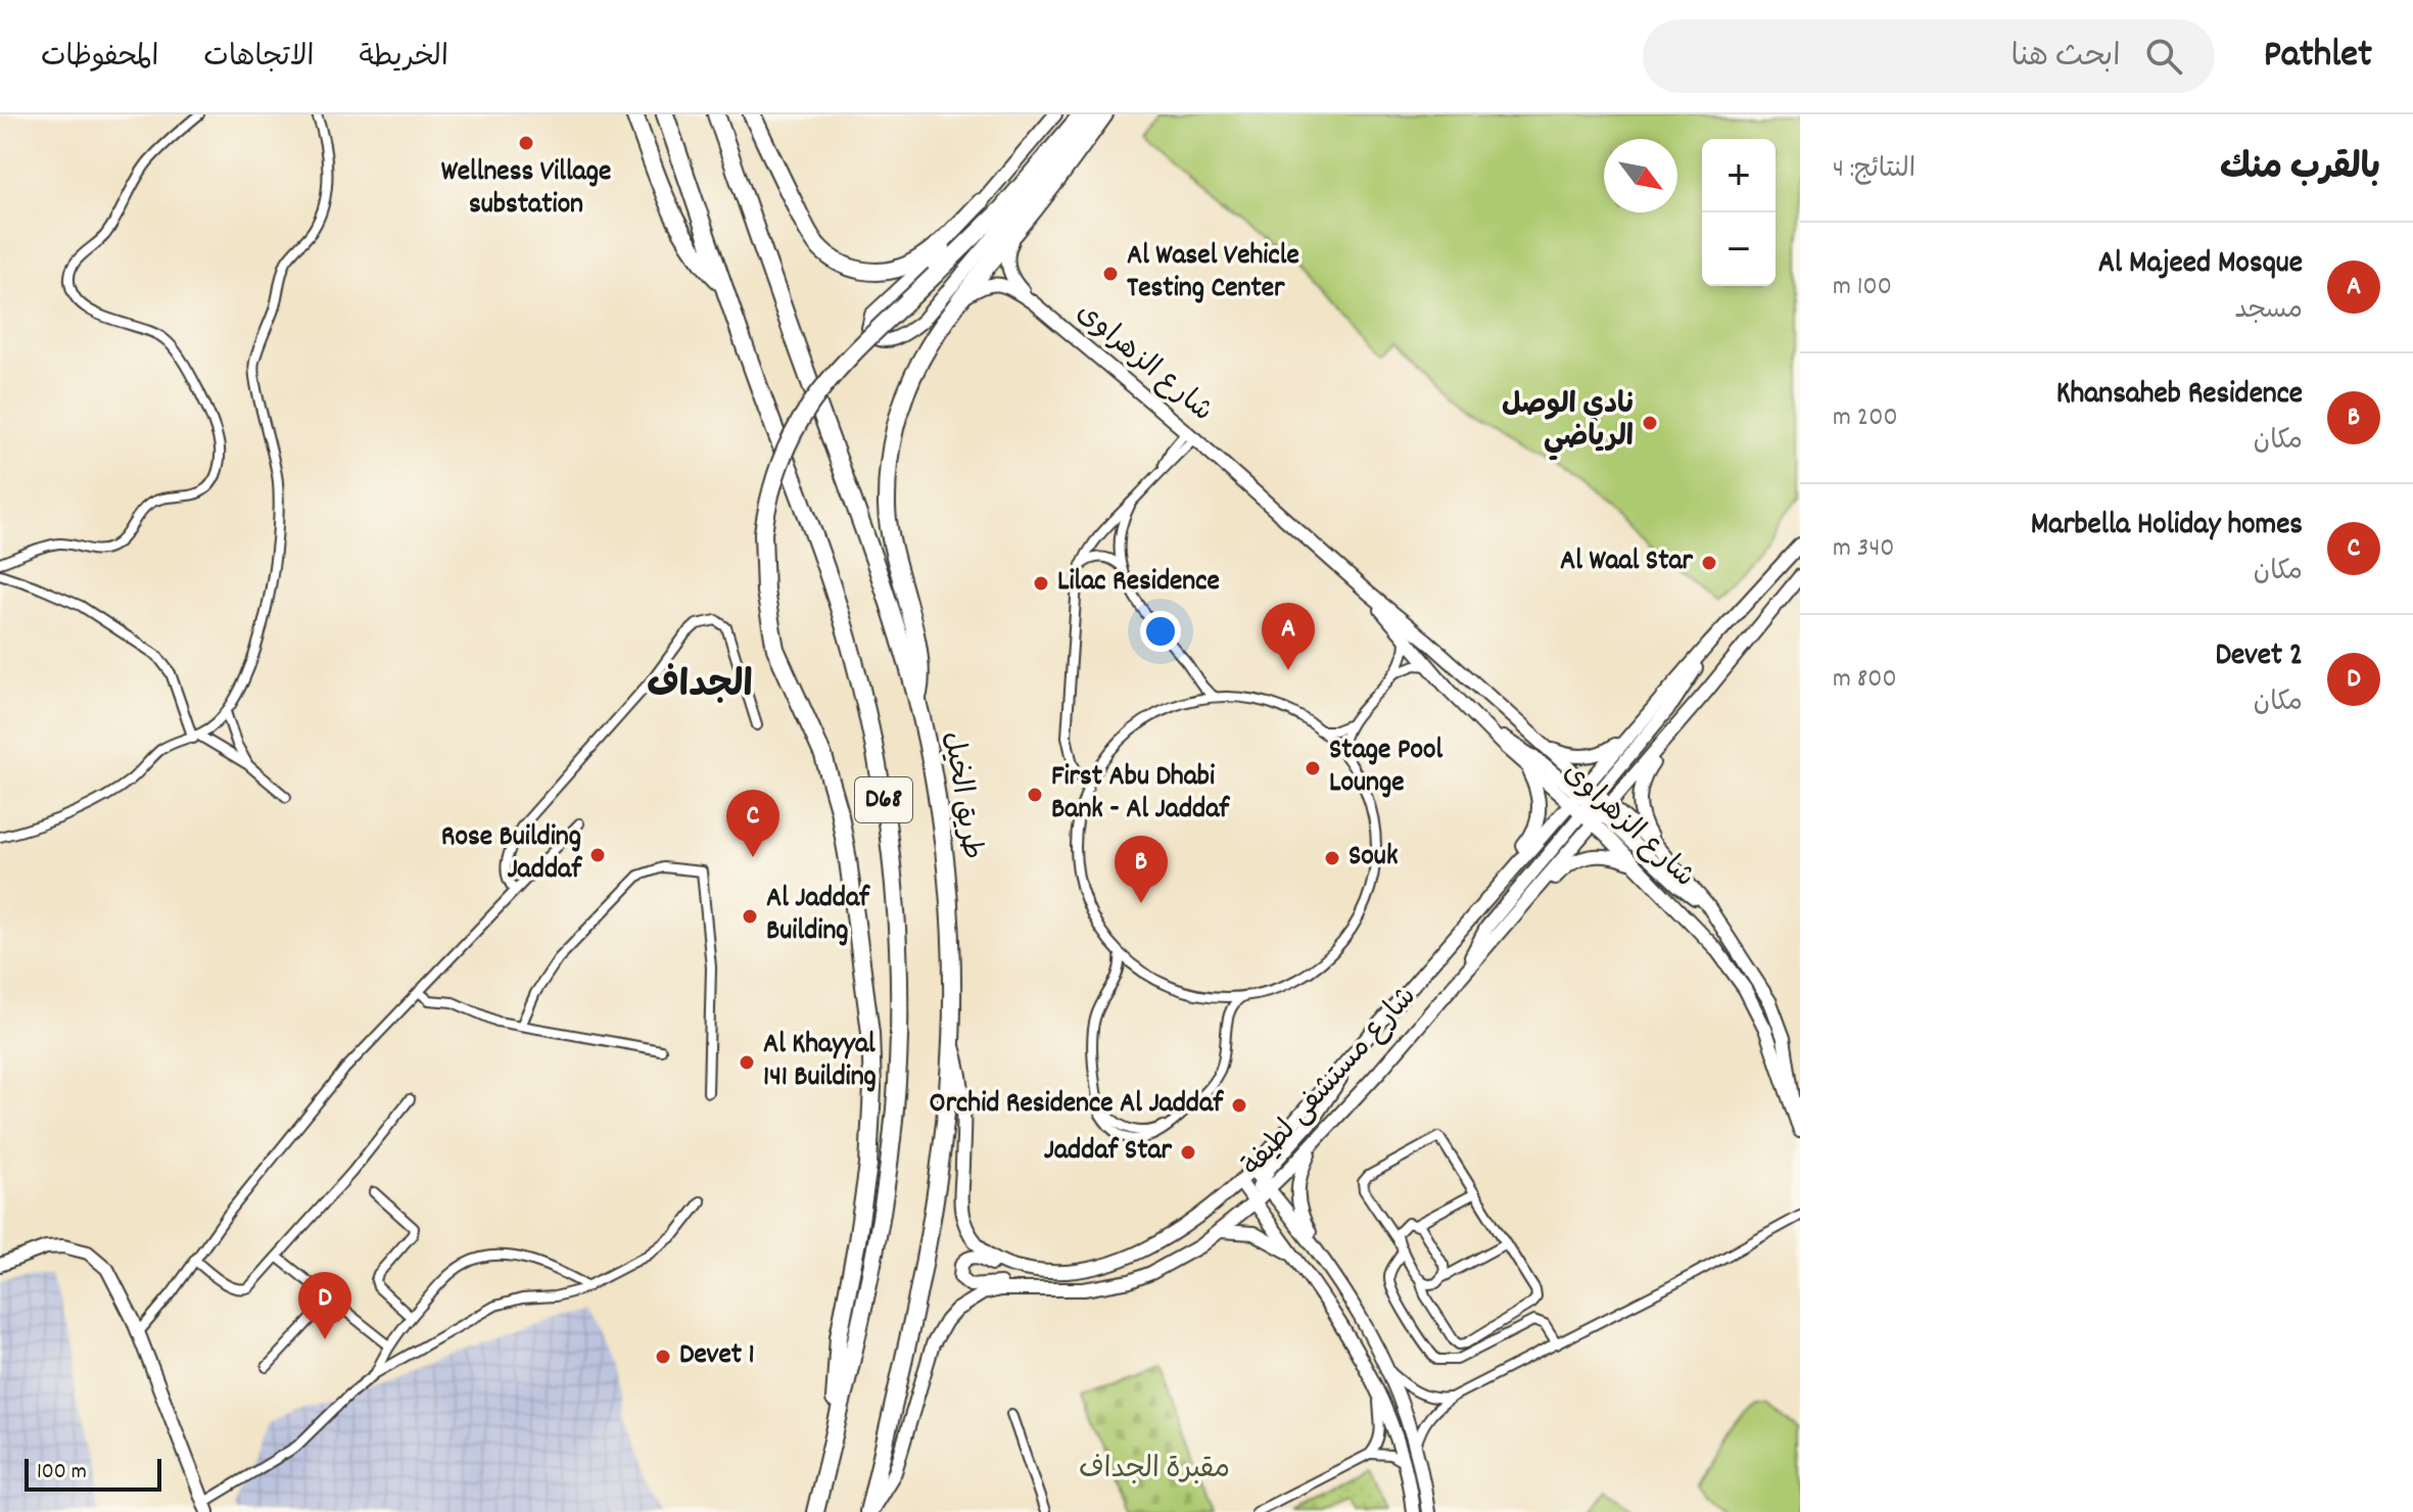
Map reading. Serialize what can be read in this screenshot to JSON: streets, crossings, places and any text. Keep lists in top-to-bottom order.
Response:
{
  "streets": {
    "highway": ["طريق الخيل", "D68"],
    "main road": ["شارع الزهراوى", "شارع مستشفى لطيفة"]
  },
  "crossings": [
    ["شارع الزهراوى", "شارع مستشفى لطيفة"],
    ["طريق الخيل", "شارع مستشفى لطيفة"]
  ],
  "districts": ["الجداف"],
  "parks": ["مقبرة الجداف"],
  "places": [
    "Wellness Village substation",
    "Al Wasel Vehicle Testing Center",
    "نادي الوصل الرياضي",
    "Al Waal Star",
    "Lilac Residence",
    "Stage Pool Lounge",
    "First Abu Dhabi Bank - Al Jaddaf",
    "Rose Building Jaddaf",
    "Souk",
    "Al Jaddaf Building",
    "Al Khayyal 141 Building",
    "Orchid Residence Al Jaddaf",
    "Jaddaf Star",
    "Devet 1"
  ],
  "scale_bar": "100 m",
  "north": "bottom right",
  "page": {
    "header": "Pathlet",
    "search": "ابحث هنا",
    "nav": ["الخريطة", "الاتجاهات", "المحفوظات"],
    "heading": ["بالقرب منك", "النتائج: 4"],
    "map_buttons": ["+", "−"],
    "list": [
      {
        "mark": "A",
        "name": "Al Majeed Mosque",
        "note": "مسجد",
        "value": "100 m"
      },
      {
        "mark": "B",
        "name": "Khansaheb Residence",
        "note": "مكان",
        "value": "200 m"
      },
      {
        "mark": "C",
        "name": "Marbella Holiday homes",
        "note": "مكان",
        "value": "340 m"
      },
      {
        "mark": "D",
        "name": "Devet 2",
        "note": "مكان",
        "value": "800 m"
      }
    ],
    "pins": [
      "A",
      "C",
      "B",
      "D"
    ],
    "scale": "100 m"
  }
}
